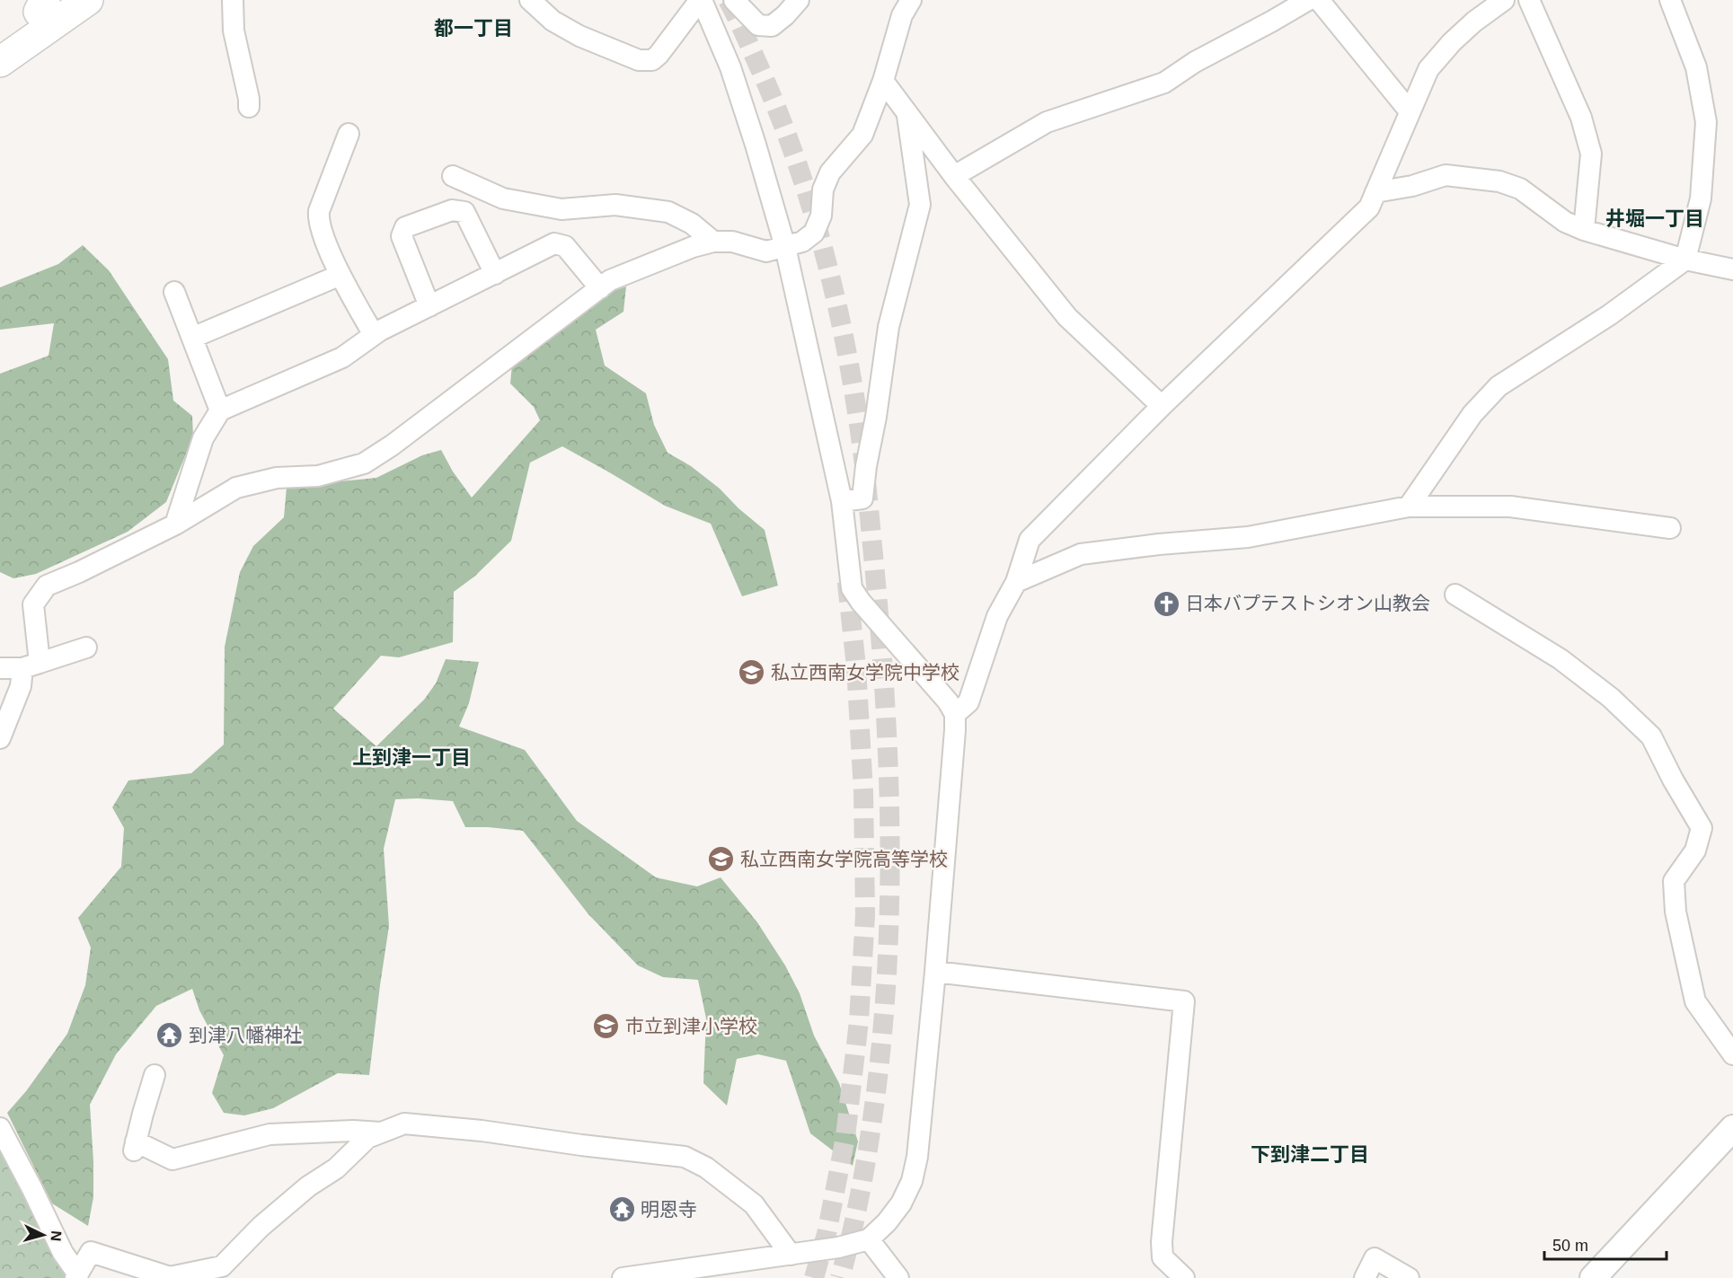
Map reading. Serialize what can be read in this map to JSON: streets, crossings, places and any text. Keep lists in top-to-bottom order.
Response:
{
  "districts": [
    "都一丁目",
    "井堀一丁目",
    "上到津一丁目",
    "下到津二丁目"
  ],
  "places": {
    "church": ["日本バプテストシオン山教会"],
    "school or university": ["私立西南女学院中学校", "私立西南女学院高等学校", "市立到津小学校"],
    "temple": ["到津八幡神社", "明恩寺"]
  },
  "scale_bar": "50 m",
  "north": "right"
}
